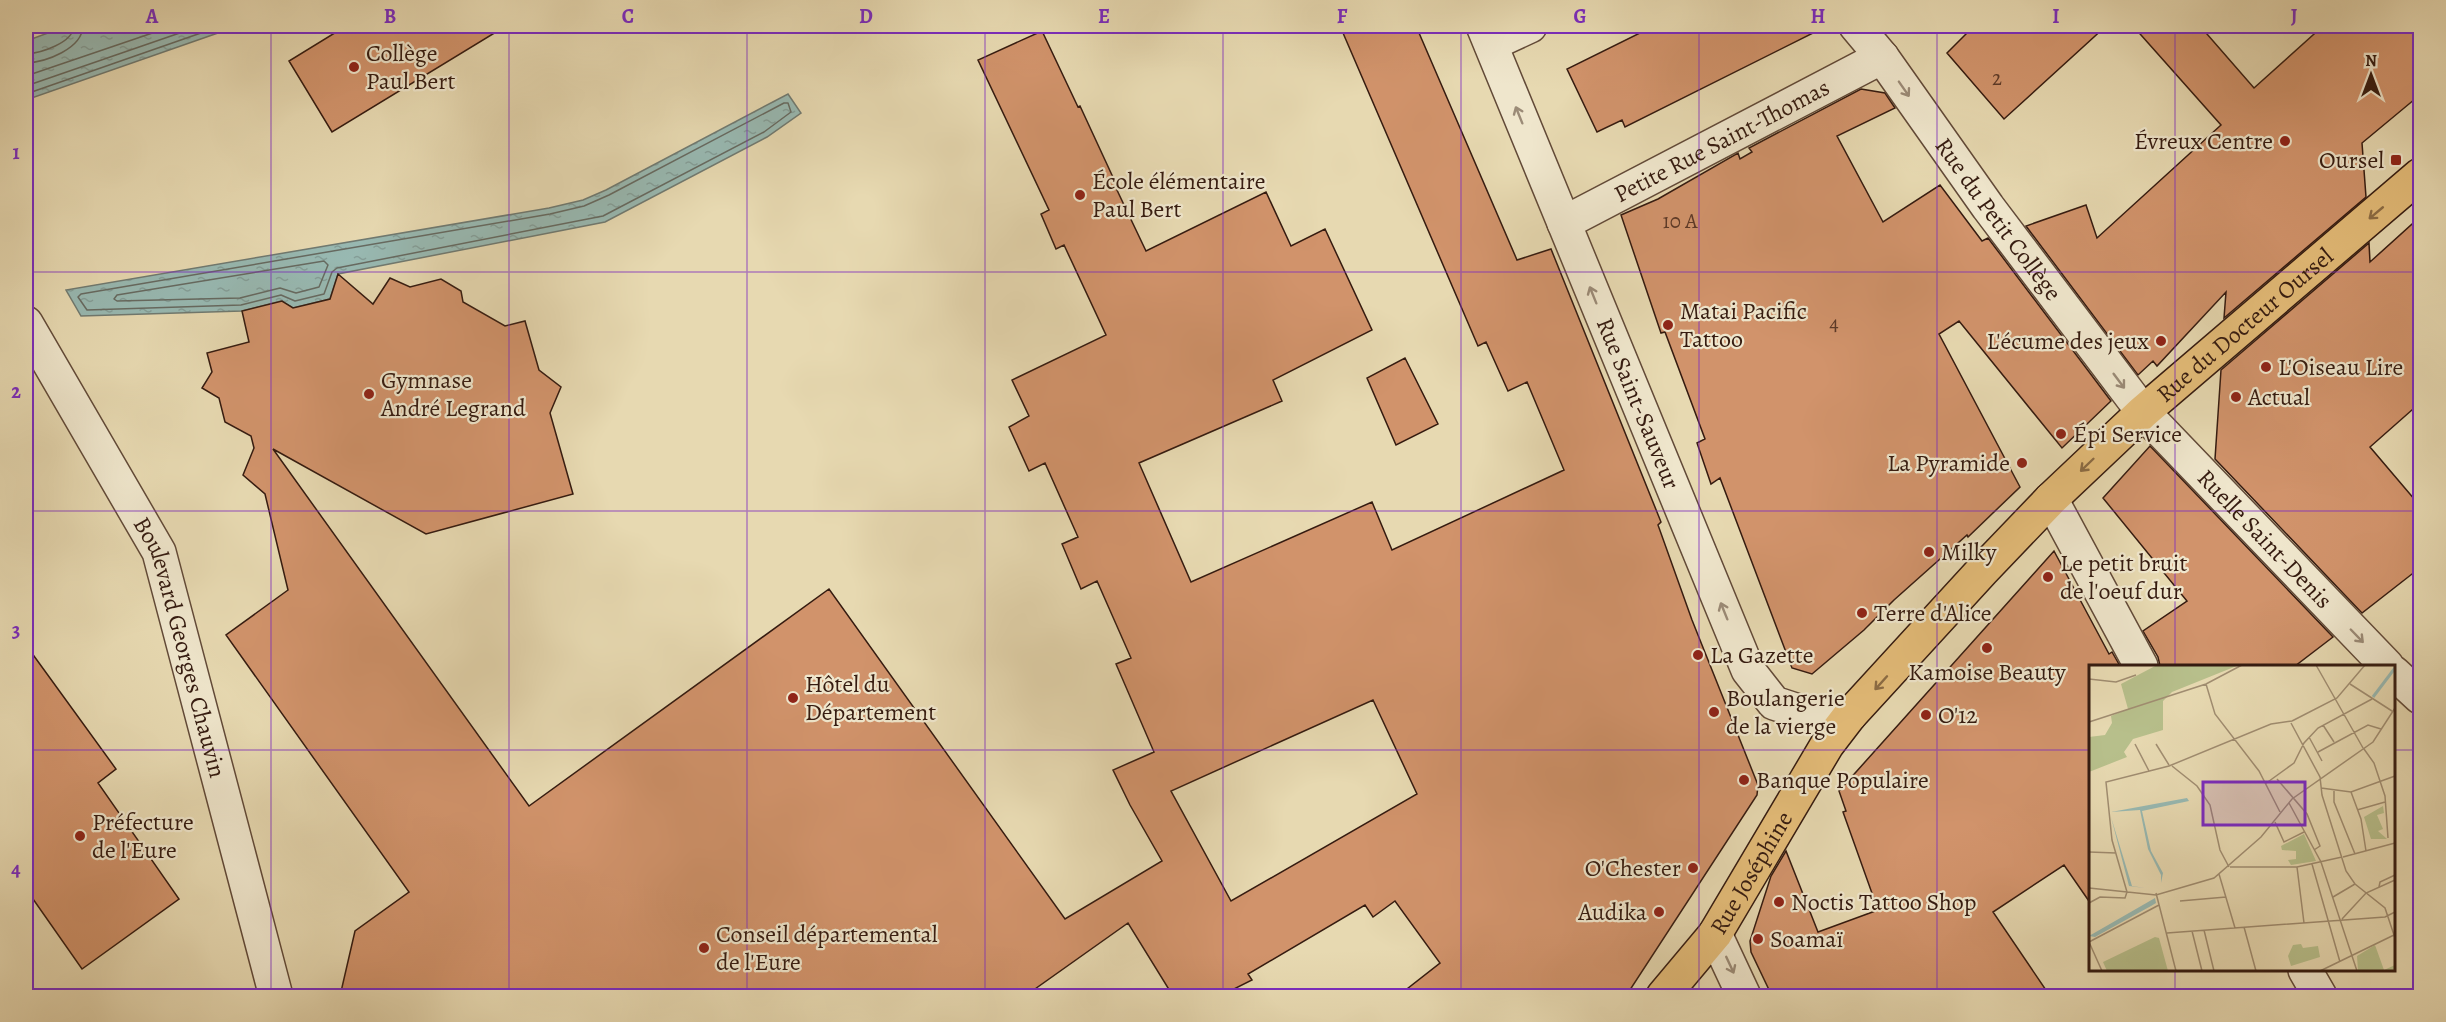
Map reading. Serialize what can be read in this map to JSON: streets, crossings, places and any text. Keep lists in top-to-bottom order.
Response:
{
  "streets": {
    "main road": ["Rue du Docteur Oursel", "Rue Joséphine"],
    "street": [
      "Petite Rue Saint-Thomas",
      "Rue du Petit Collège",
      "Rue Saint-Sauveur",
      "Ruelle Saint-Denis",
      "Boulevard Georges Chauvin"
    ]
  },
  "crossings": [
    ["Petite Rue Saint-Thomas", "Rue du Petit Collège"],
    ["Petite Rue Saint-Thomas", "Rue Saint-Sauveur"],
    ["Rue du Petit Collège", "Rue du Docteur Oursel"],
    ["Rue du Petit Collège", "Ruelle Saint-Denis"],
    ["Rue du Docteur Oursel", "Rue Saint-Sauveur"],
    ["Rue du Docteur Oursel", "Ruelle Saint-Denis"],
    ["Rue du Docteur Oursel", "Rue Joséphine"],
    ["Rue Saint-Sauveur", "Rue Joséphine"]
  ],
  "one_way": ["Rue du Petit Collège", "Rue du Docteur Oursel", "Rue Saint-Sauveur"],
  "places": {
    "other": [
      "Collège Paul Bert",
      "Évreux Centre",
      "École élémentaire Paul Bert",
      "Matai Pacific Tattoo",
      "L'écume des jeux",
      "L'Oiseau Lire",
      "Gymnase André Legrand",
      "Actual",
      "Épi Service",
      "La Pyramide",
      "Milky",
      "Le petit bruit de l'oeuf dur",
      "Terre d'Alice",
      "Kamoise Beauty",
      "La Gazette",
      "Hôtel du Département",
      "Boulangerie de la vierge",
      "O'12",
      "Banque Populaire",
      "Préfecture de l'Eure",
      "O'Chester",
      "Noctis Tattoo Shop",
      "Audika",
      "Soamaï",
      "Conseil départemental de l'Eure"
    ],
    "transit": ["Oursel"]
  },
  "house_numbers": ["2", "10 A", "4"],
  "north": "top",
  "grid": {
    "columns": [
      "A",
      "B",
      "C",
      "D",
      "E",
      "F",
      "G",
      "H",
      "I",
      "J"
    ],
    "rows": [
      "1",
      "2",
      "3",
      "4"
    ]
  }
}
